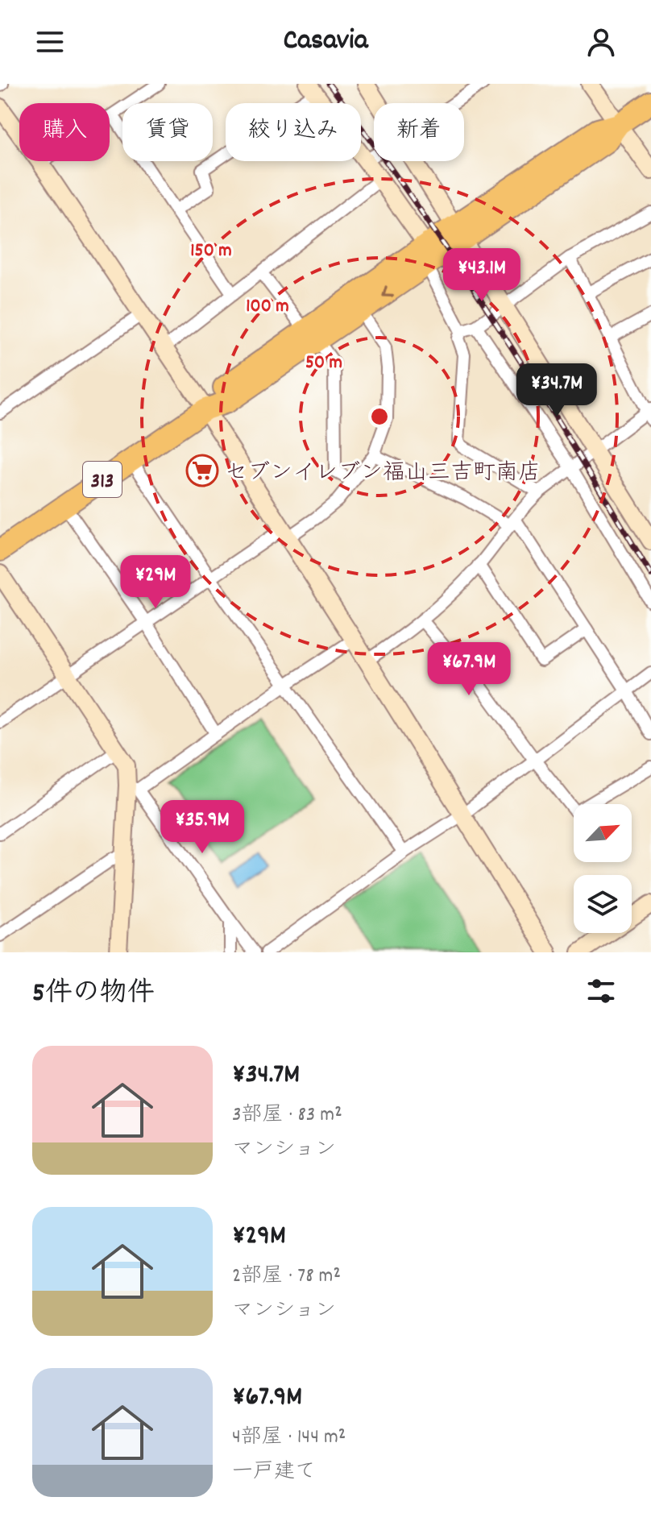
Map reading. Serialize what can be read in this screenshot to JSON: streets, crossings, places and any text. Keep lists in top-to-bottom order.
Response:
{
  "streets": {
    "highway": ["313"]
  },
  "places": {
    "supermarket": ["セブンイレブン福山三吉町南店"]
  },
  "north": "top right",
  "page": {
    "header": "Casavia",
    "chip": [
      "購入",
      "賃貸",
      "絞り込み",
      "新着"
    ],
    "price": [
      "¥43.1M",
      "¥34.7M",
      "¥29M",
      "¥67.9M",
      "¥35.9M"
    ],
    "heading": "5件の物件",
    "list": [
      {
        "name": "¥34.7M",
        "note": "3部屋 · 83 m² · マンション"
      },
      {
        "name": "¥29M",
        "note": "2部屋 · 78 m² · マンション"
      },
      {
        "name": "¥67.9M",
        "note": "4部屋 · 144 m² · 一戸建て"
      }
    ]
  },
  "rings": ["150 m", "100 m", "50 m"]
}
